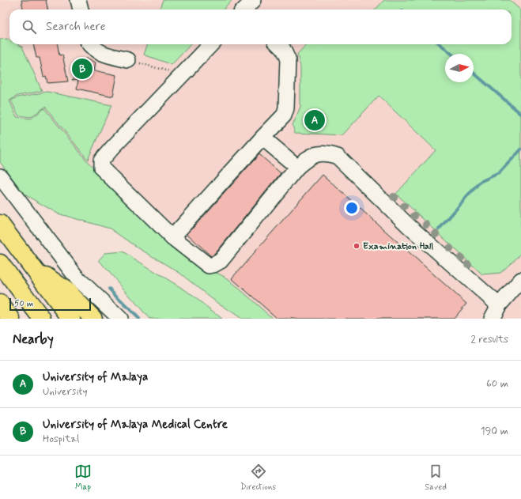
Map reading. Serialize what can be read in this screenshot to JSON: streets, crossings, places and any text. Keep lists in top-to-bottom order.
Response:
{
  "places": ["Examination Hall"],
  "scale_bar": "50 m",
  "north": "right",
  "page": {
    "search": "Search here",
    "pins": ["B", "A"],
    "scale": "50 m",
    "heading": ["Nearby", "2 results"],
    "list": [
      {
        "mark": "A",
        "name": "University of Malaya",
        "note": "University",
        "value": "60 m"
      },
      {
        "mark": "B",
        "name": "University of Malaya Medical Centre",
        "note": "Hospital",
        "value": "190 m"
      }
    ],
    "nav": ["Map", "Directions", "Saved"]
  }
}
